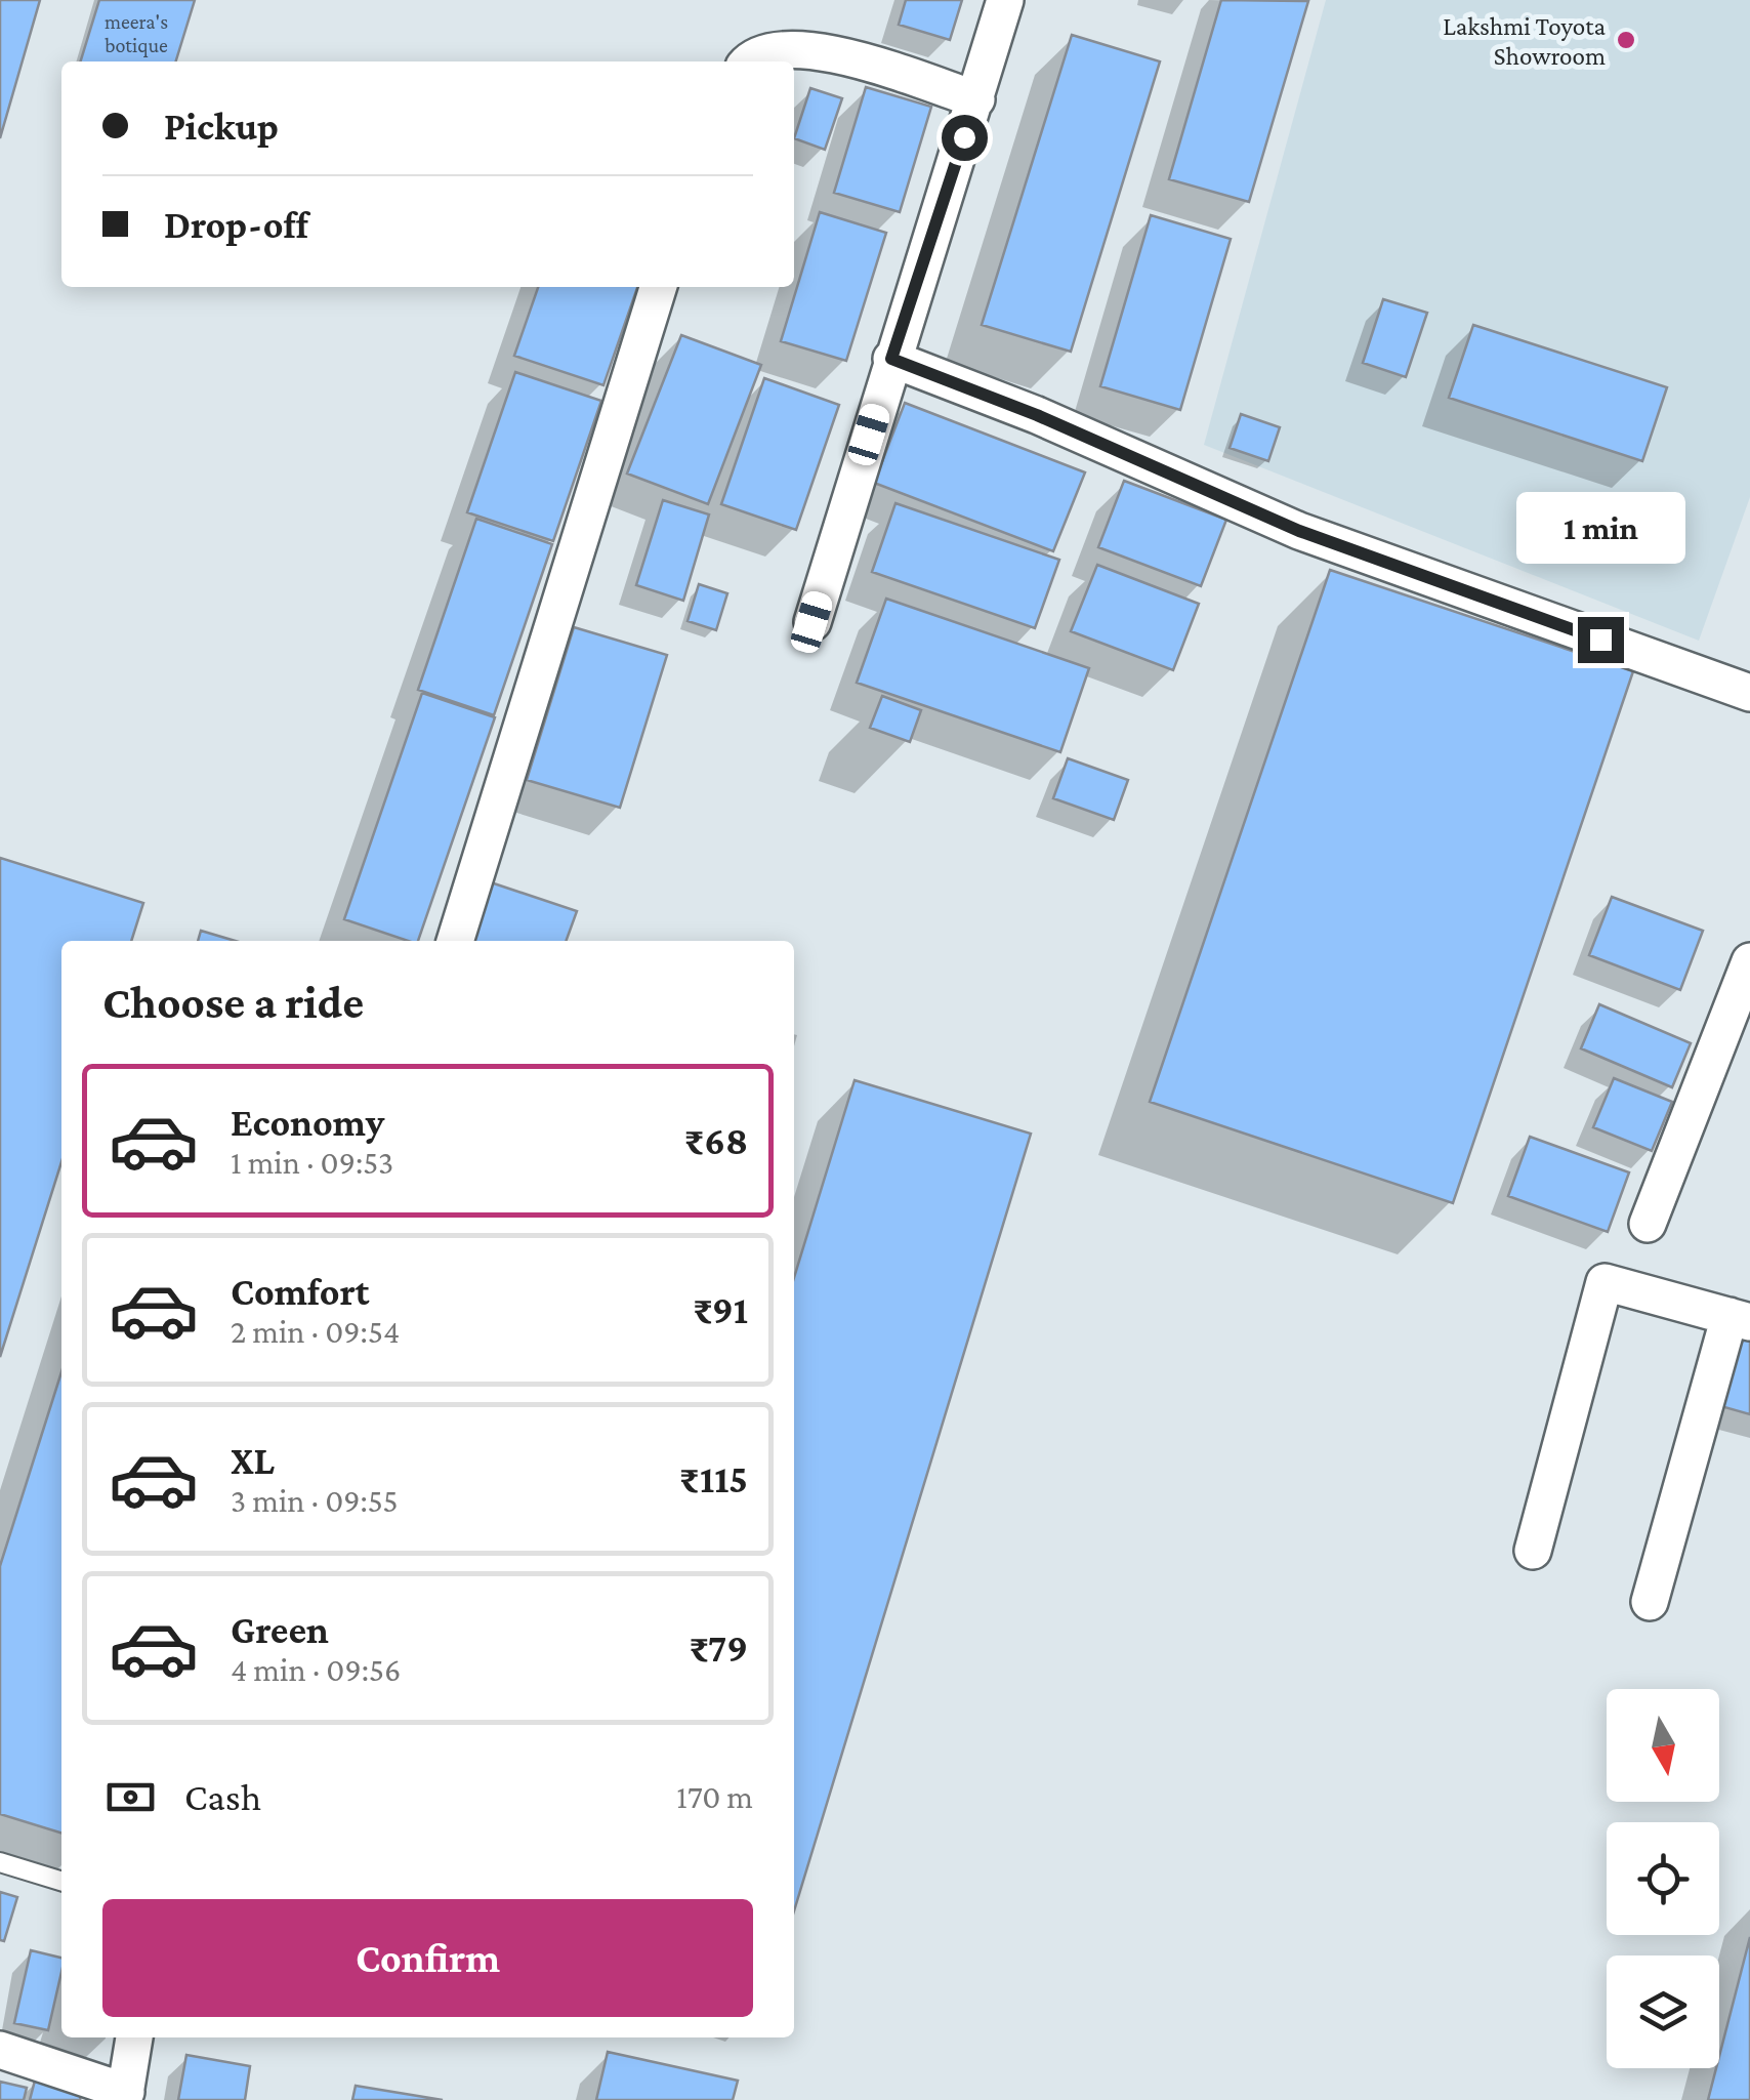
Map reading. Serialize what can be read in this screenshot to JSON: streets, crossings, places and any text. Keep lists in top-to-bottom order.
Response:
{
  "places": ["Lakshmi Toyota Showroom"],
  "house_numbers": ["meera's botique"],
  "north": "bottom",
  "page": {
    "banner": ["Pickup", "Drop-off"],
    "bubble": "1 min",
    "heading": "Choose a ride",
    "list": [
      {
        "name": "Economy",
        "note": "1 min · 09:53",
        "value": "₹68"
      },
      {
        "name": "Comfort",
        "note": "2 min · 09:54",
        "value": "₹91"
      },
      {
        "name": "XL",
        "note": "3 min · 09:55",
        "value": "₹115"
      },
      {
        "name": "Green",
        "note": "4 min · 09:56",
        "value": "₹79"
      }
    ],
    "pay": ["Cash", "170 m"],
    "buttons": "Confirm"
  }
}
